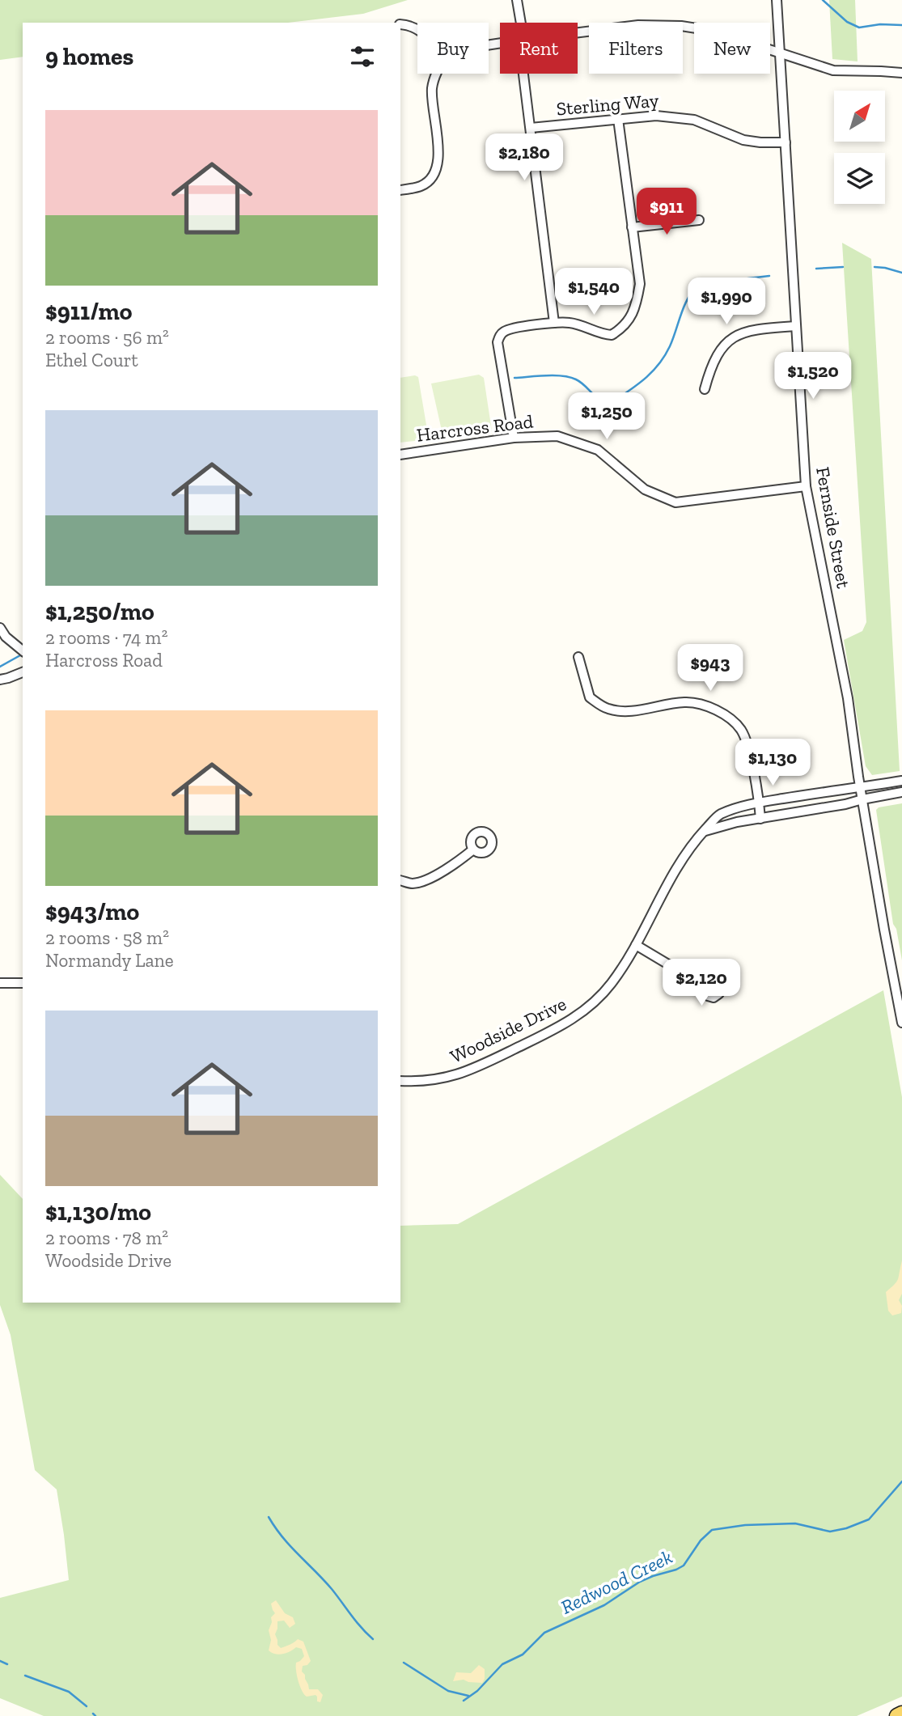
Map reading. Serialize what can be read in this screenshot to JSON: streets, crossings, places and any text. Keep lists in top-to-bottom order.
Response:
{
  "streets": {
    "street": [
      "Sterling Way",
      "Harcross Road",
      "Fernside Street",
      "Woodside Drive"
    ]
  },
  "crossings": [
    ["Sterling Way", "Fernside Street"],
    ["Harcross Road", "Fernside Street"],
    ["Fernside Street", "Woodside Drive"]
  ],
  "water": ["Redwood Creek"],
  "north": "top right",
  "page": {
    "chip": [
      "Buy",
      "Rent",
      "Filters",
      "New"
    ],
    "heading": "9 homes",
    "list": [
      {
        "name": "$911/mo",
        "note": "2 rooms · 56 m² · Ethel Court"
      },
      {
        "name": "$1,250/mo",
        "note": "2 rooms · 74 m² · Harcross Road"
      },
      {
        "name": "$943/mo",
        "note": "2 rooms · 58 m² · Normandy Lane"
      },
      {
        "name": "$1,130/mo",
        "note": "2 rooms · 78 m² · Woodside Drive"
      }
    ],
    "price": [
      "$2,180",
      "$911",
      "$1,540",
      "$1,990",
      "$1,520",
      "$1,250",
      "$943",
      "$1,130",
      "$2,120"
    ]
  }
}
